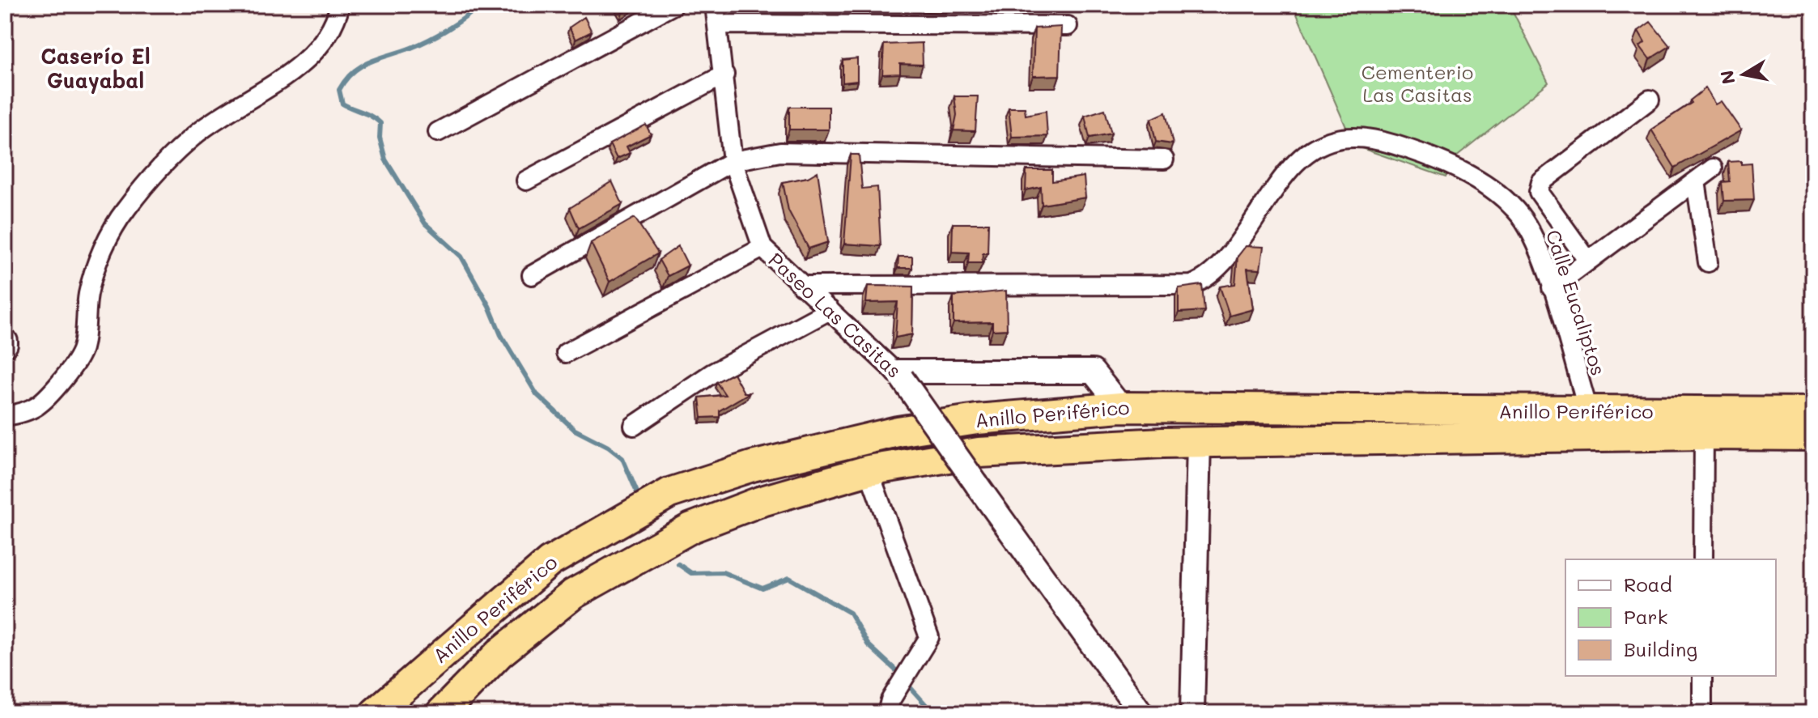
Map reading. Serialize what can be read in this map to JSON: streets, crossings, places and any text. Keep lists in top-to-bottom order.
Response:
{
  "streets": {
    "highway": ["Anillo Periférico"],
    "street": ["Calle Eucaliptos", "Paseo Las Casitas"]
  },
  "crossings": [
    ["Calle Eucaliptos", "Paseo Las Casitas"],
    ["Calle Eucaliptos", "Anillo Periférico"]
  ],
  "districts": ["Caserío El Guayabal"],
  "parks": ["Cementerio Las Casitas"],
  "legend": ["Road", "Park", "Building"],
  "north": "left"
}
